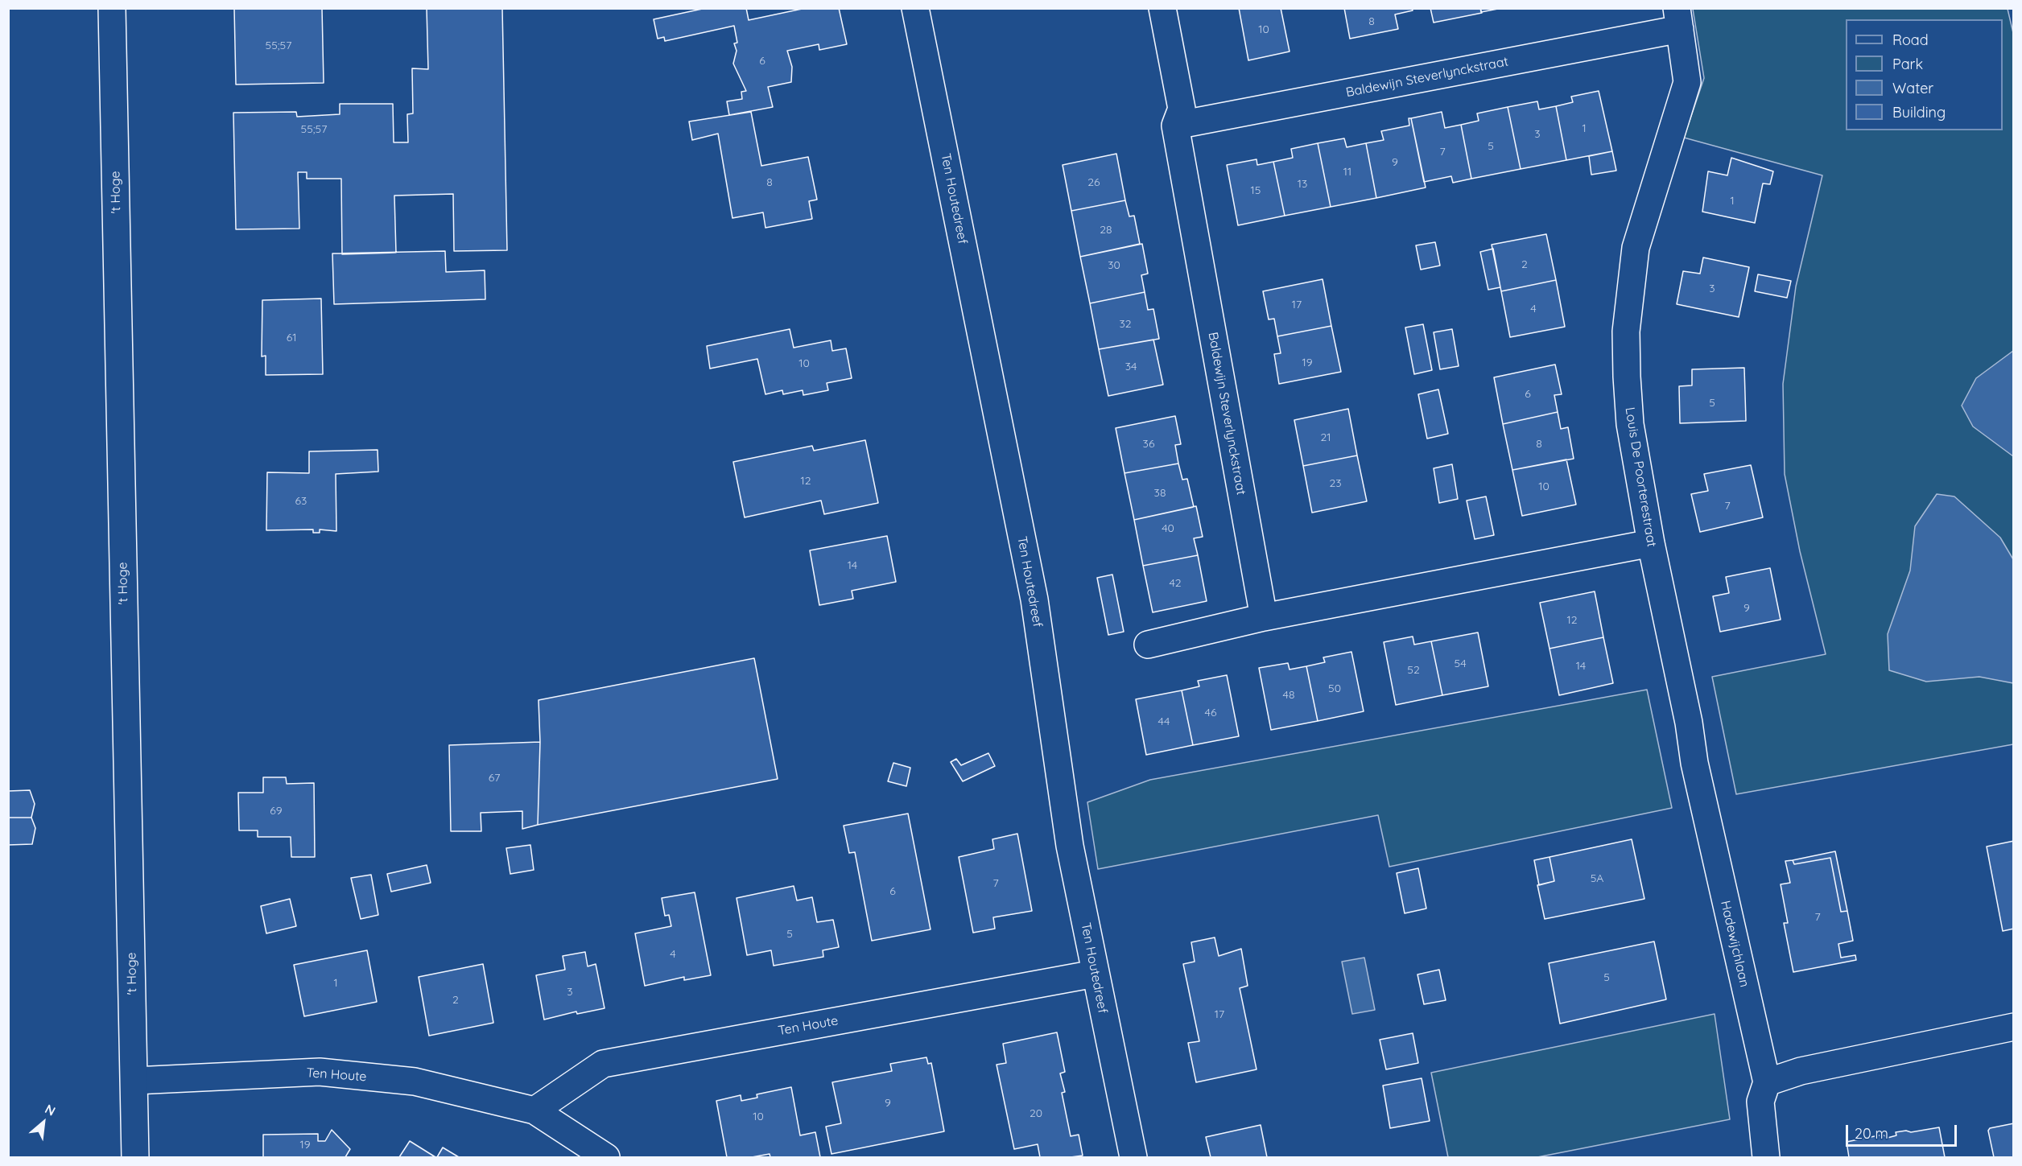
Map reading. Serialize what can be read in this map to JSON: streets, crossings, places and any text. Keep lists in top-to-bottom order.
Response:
{
  "streets": {
    "street": [
      "Baldewijn Steverlynckstraat",
      "'t Hoge",
      "Ten Houtedreef",
      "Louis De Poorterestraat",
      "Hadewijchlaan",
      "Ten Houte"
    ]
  },
  "crossings": [
    ["Baldewijn Steverlynckstraat", "Louis De Poorterestraat"],
    ["'t Hoge", "Ten Houte"],
    ["Ten Houtedreef", "Ten Houte"],
    ["Louis De Poorterestraat", "Hadewijchlaan"]
  ],
  "house_numbers": [
    "8",
    "10",
    "55;57",
    "6",
    "1",
    "55;57",
    "3",
    "5",
    "7",
    "9",
    "11",
    "8",
    "26",
    "13",
    "15",
    "1",
    "28",
    "2",
    "30",
    "3",
    "17",
    "4",
    "32",
    "61",
    "19",
    "10",
    "34",
    "6",
    "5",
    "21",
    "36",
    "8",
    "12",
    "23",
    "10",
    "38",
    "63",
    "7",
    "40",
    "14",
    "42",
    "9",
    "12",
    "54",
    "14",
    "52",
    "50",
    "48",
    "46",
    "44",
    "67",
    "69",
    "5A",
    "7",
    "6",
    "7",
    "5",
    "4",
    "5",
    "1",
    "3",
    "2",
    "17",
    "9",
    "20",
    "10",
    "19"
  ],
  "legend": [
    "Road",
    "Park",
    "Water",
    "Building"
  ],
  "scale_bar": "20 m",
  "north": "top right"
}
